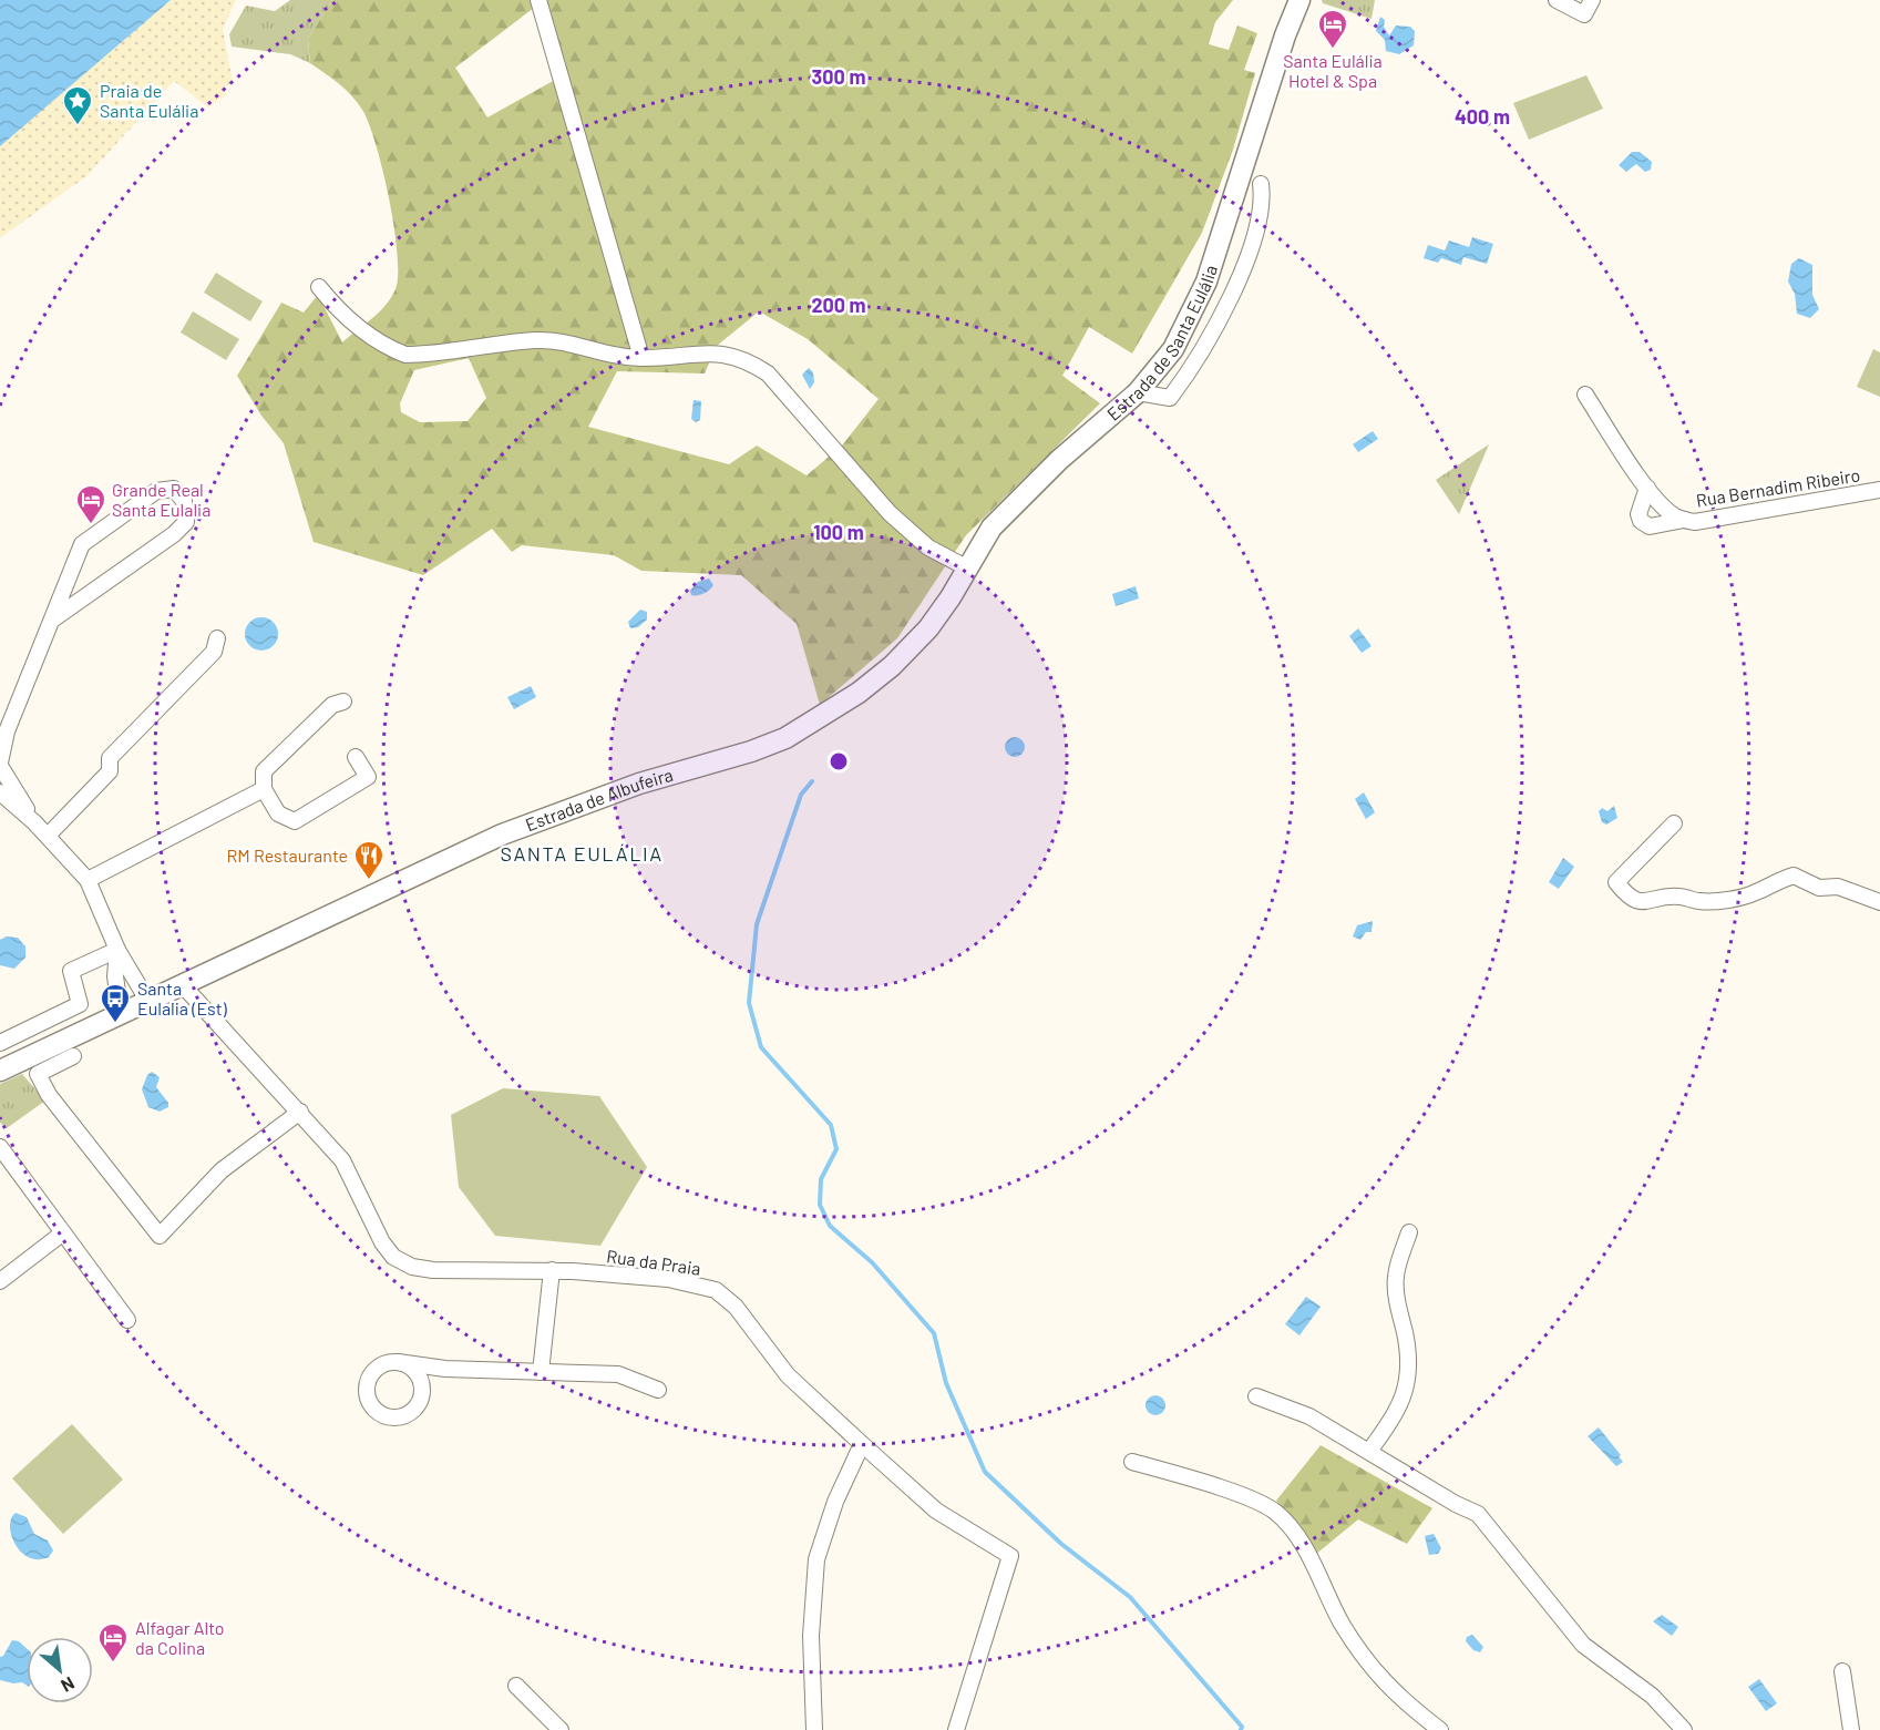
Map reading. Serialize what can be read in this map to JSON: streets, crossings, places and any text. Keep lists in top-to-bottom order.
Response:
{
  "streets": {
    "street": [
      "Estrada de Santa Eulália",
      "Rua Bernadim Ribeiro",
      "Estrada de Albufeira",
      "Rua da Praia"
    ]
  },
  "crossings": [
    ["Estrada de Santa Eulália", "Estrada de Albufeira"],
    ["Estrada de Albufeira", "Rua da Praia"]
  ],
  "districts": ["SANTA EULÁLIA"],
  "places": {
    "hotel": ["Santa Eulália Hotel & Spa", "Grande Real Santa Eulalia", "Alfagar Alto da Colina"],
    "place": ["Praia de Santa Eulália"],
    "restaurant": ["RM Restaurante"],
    "bus stop": ["Santa Eulalia (Est)"]
  },
  "north": "bottom right",
  "rings": [
    "300 m",
    "400 m",
    "200 m",
    "100 m"
  ]
}
